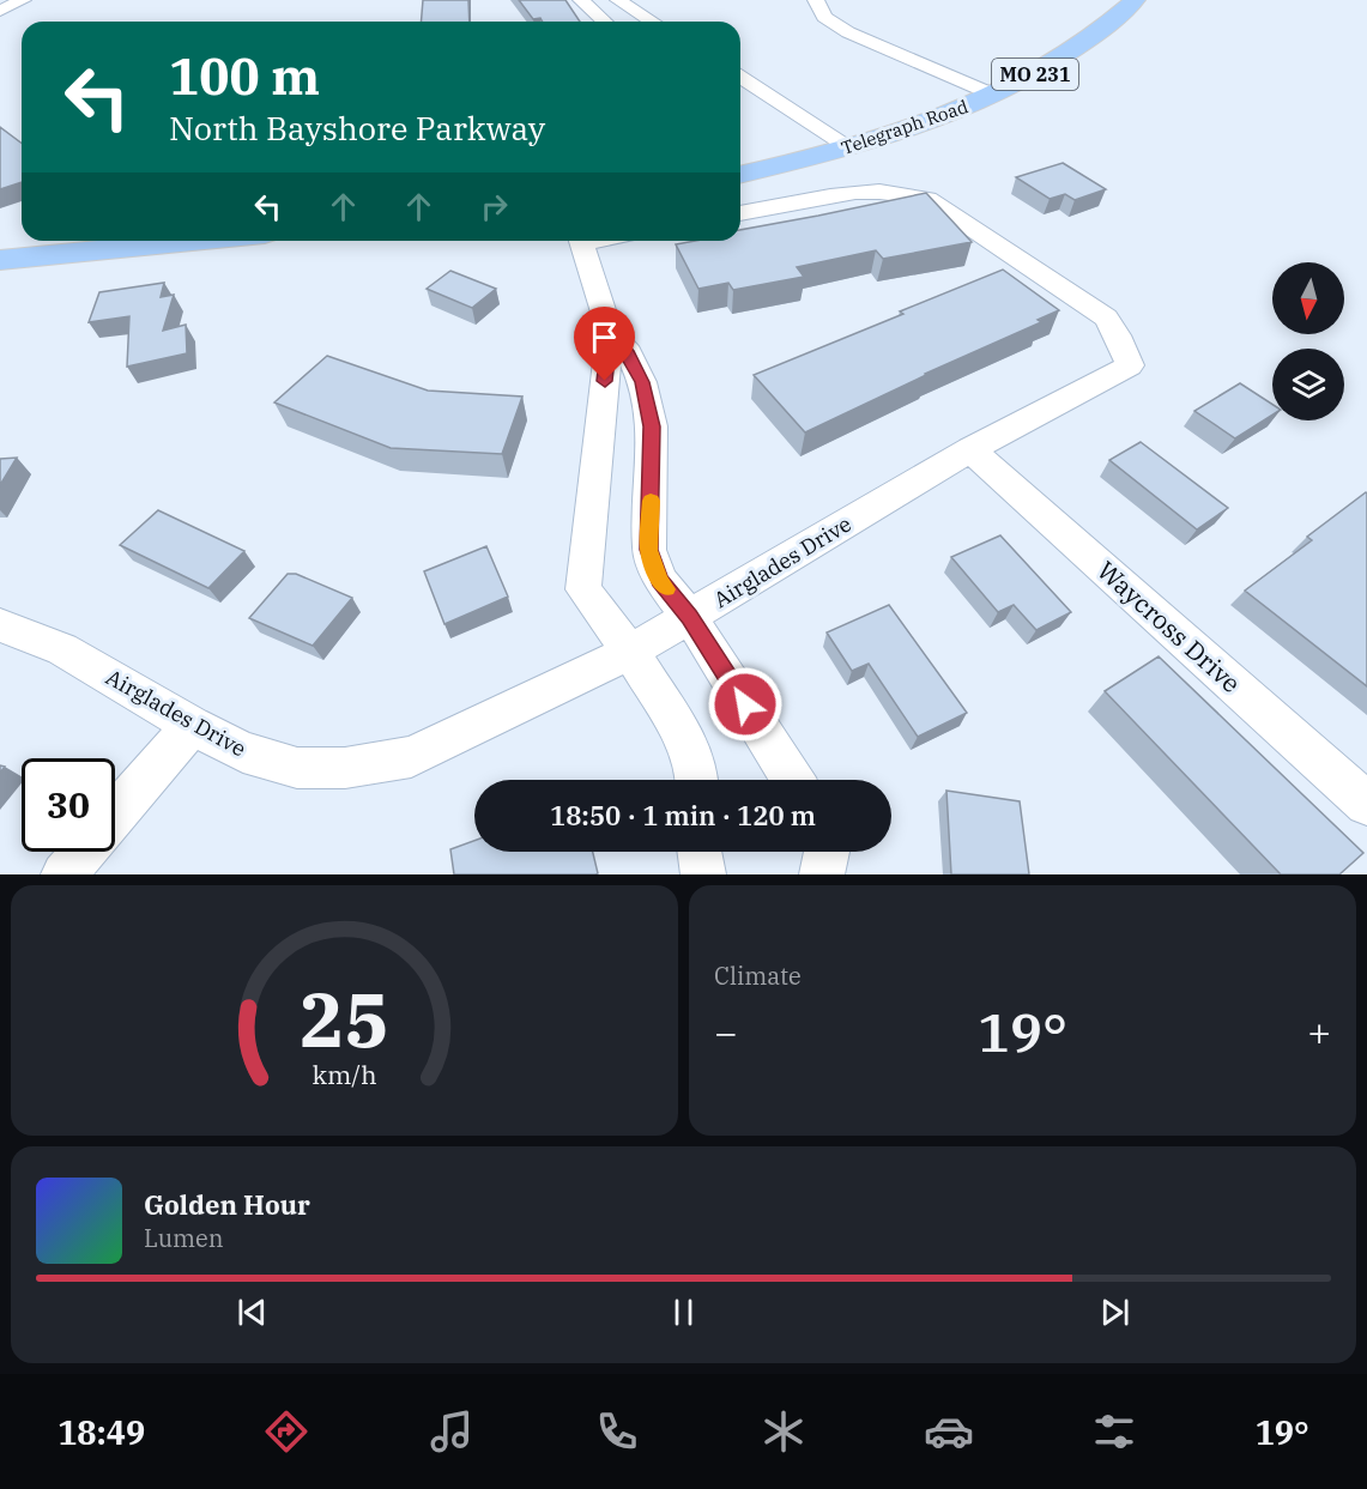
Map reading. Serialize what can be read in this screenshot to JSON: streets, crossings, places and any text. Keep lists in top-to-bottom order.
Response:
{
  "streets": {
    "main road": ["MO 231", "Telegraph Road"],
    "street": ["Airglades Drive", "Waycross Drive"]
  },
  "crossings": [
    ["Airglades Drive", "Waycross Drive"]
  ],
  "north": "bottom",
  "page": {
    "turn": ["100 m", "North Bayshore Parkway"],
    "limit": "30",
    "trip": "18:50 · 1 min · 120 m",
    "tile": "Climate",
    "heat": ["−", "19°", "+"],
    "song": ["Golden Hour", "Lumen"],
    "tabs": ["18:49", "19°"],
    "gauge": ["25", "km/h"]
  }
}
